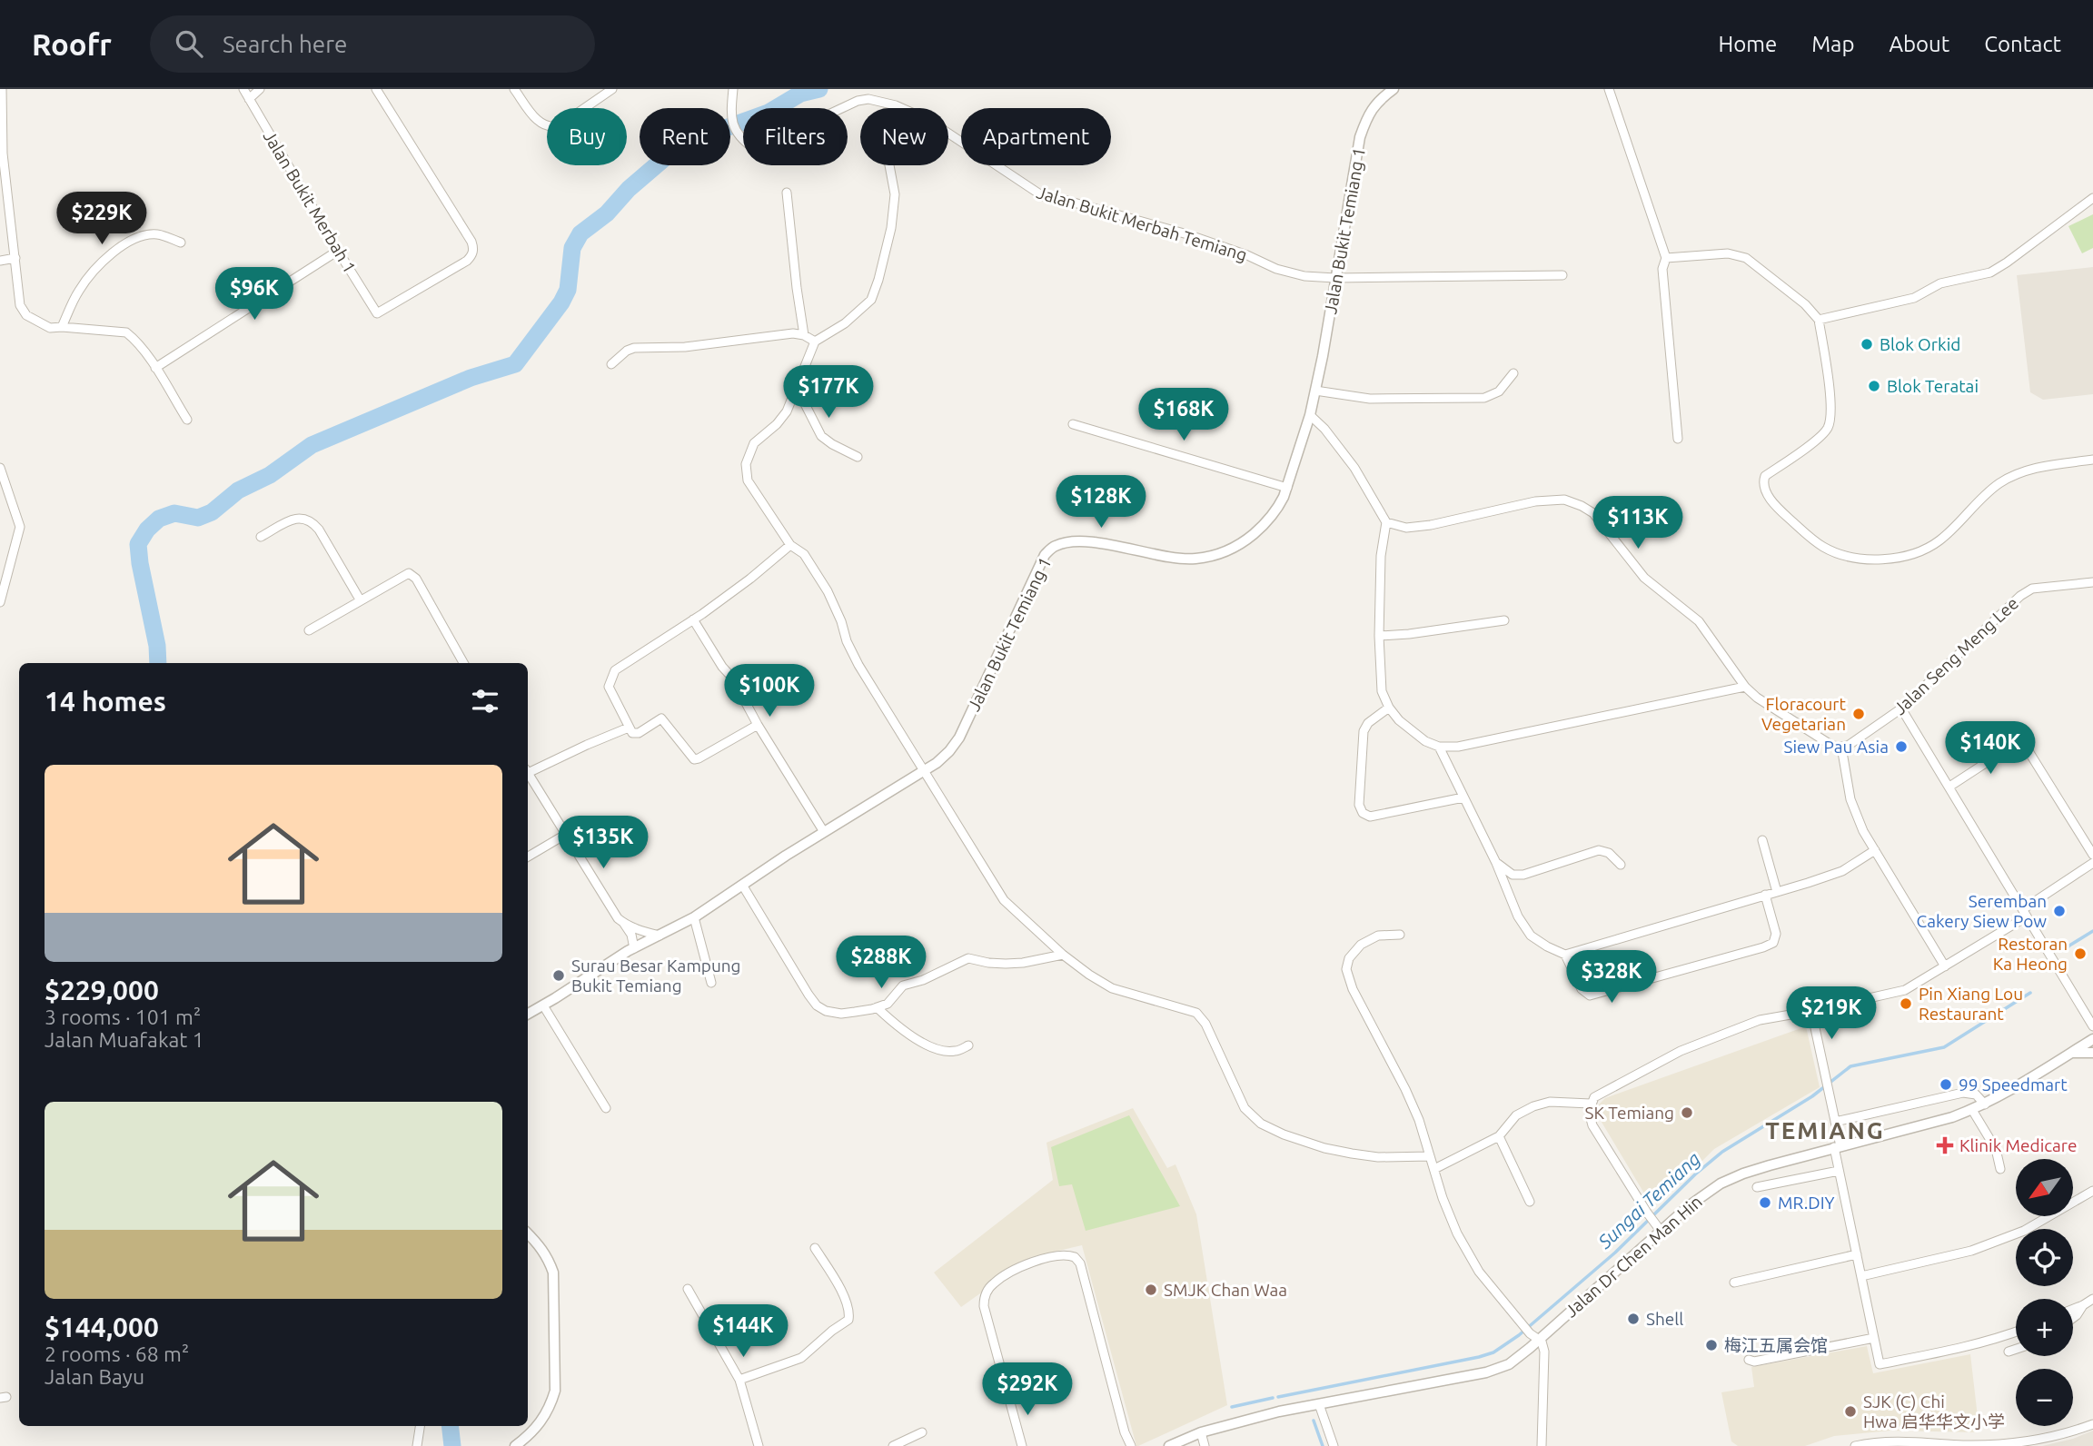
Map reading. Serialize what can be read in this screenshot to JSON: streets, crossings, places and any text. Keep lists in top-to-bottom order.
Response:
{
  "streets": {
    "street": [
      "Jalan Bukit Merbah 1",
      "Jalan Bukit Merbah Temiang",
      "Jalan Bukit Temiang 1",
      "Jalan Seng Meng Lee",
      "Jalan Dr Chen Man Hin"
    ]
  },
  "crossings": [
    ["Jalan Bukit Merbah Temiang", "Jalan Bukit Temiang 1"]
  ],
  "districts": ["TEMIANG"],
  "water": ["Sungai Temiang"],
  "places": {
    "other": [
      "Blok Orkid",
      "Blok Teratai",
      "Floracourt Vegetarian",
      "Siew Pau Asia",
      "Seremban Cakery Siew Pow",
      "Restoran Ka Heong",
      "Surau Besar Kampung Bukit Temiang",
      "Pin Xiang Lou Restaurant",
      "99 Speedmart",
      "SK Temiang",
      "MR.DIY",
      "SMJK Chan Waa",
      "Shell",
      "梅江五属会馆",
      "SJK (C) Chi Hwa 启华华文小学"
    ],
    "health": ["Klinik Medicare"]
  },
  "north": "bottom left",
  "page": {
    "header": "Roofr",
    "search": "Search here",
    "nav": [
      "Home",
      "Map",
      "About",
      "Contact"
    ],
    "chip": [
      "Buy",
      "Rent",
      "Filters",
      "New",
      "Apartment"
    ],
    "price": [
      "$229K",
      "$96K",
      "$177K",
      "$168K",
      "$128K",
      "$113K",
      "$100K",
      "$140K",
      "$135K",
      "$288K",
      "$328K",
      "$219K",
      "$144K",
      "$292K"
    ],
    "heading": "14 homes",
    "list": [
      {
        "name": "$229,000",
        "note": "3 rooms · 101 m² · Jalan Muafakat 1"
      },
      {
        "name": "$144,000",
        "note": "2 rooms · 68 m² · Jalan Bayu"
      }
    ],
    "map_buttons": ["+", "−"]
  }
}
